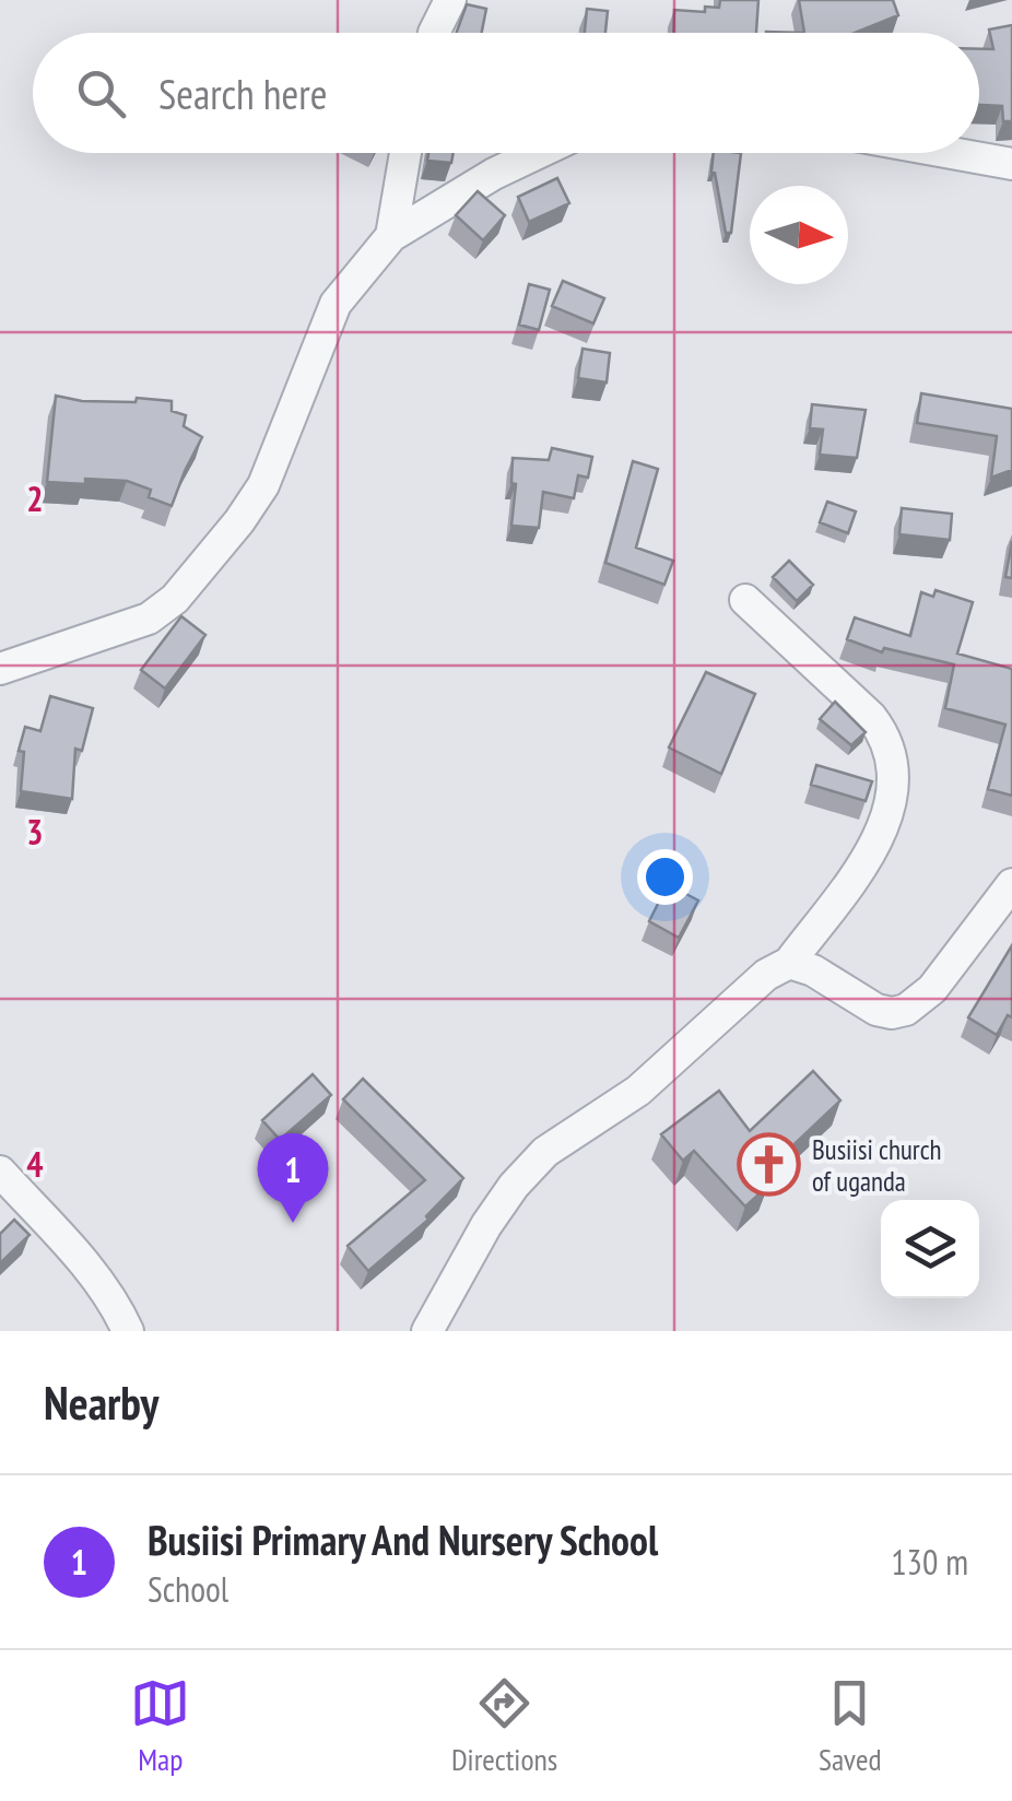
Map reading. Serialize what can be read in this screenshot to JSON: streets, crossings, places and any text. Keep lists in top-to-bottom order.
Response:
{
  "places": {
    "church": ["Busiisi church of uganda"]
  },
  "north": "right",
  "page": {
    "search": "Search here",
    "pins": "1",
    "heading": "Nearby",
    "list": [
      {
        "mark": "1",
        "name": "Busiisi Primary And Nursery School",
        "note": "School",
        "value": "130 m"
      }
    ],
    "nav": ["Map", "Directions", "Saved"]
  },
  "grid": {
    "rows": ["2", "3", "4"]
  }
}
